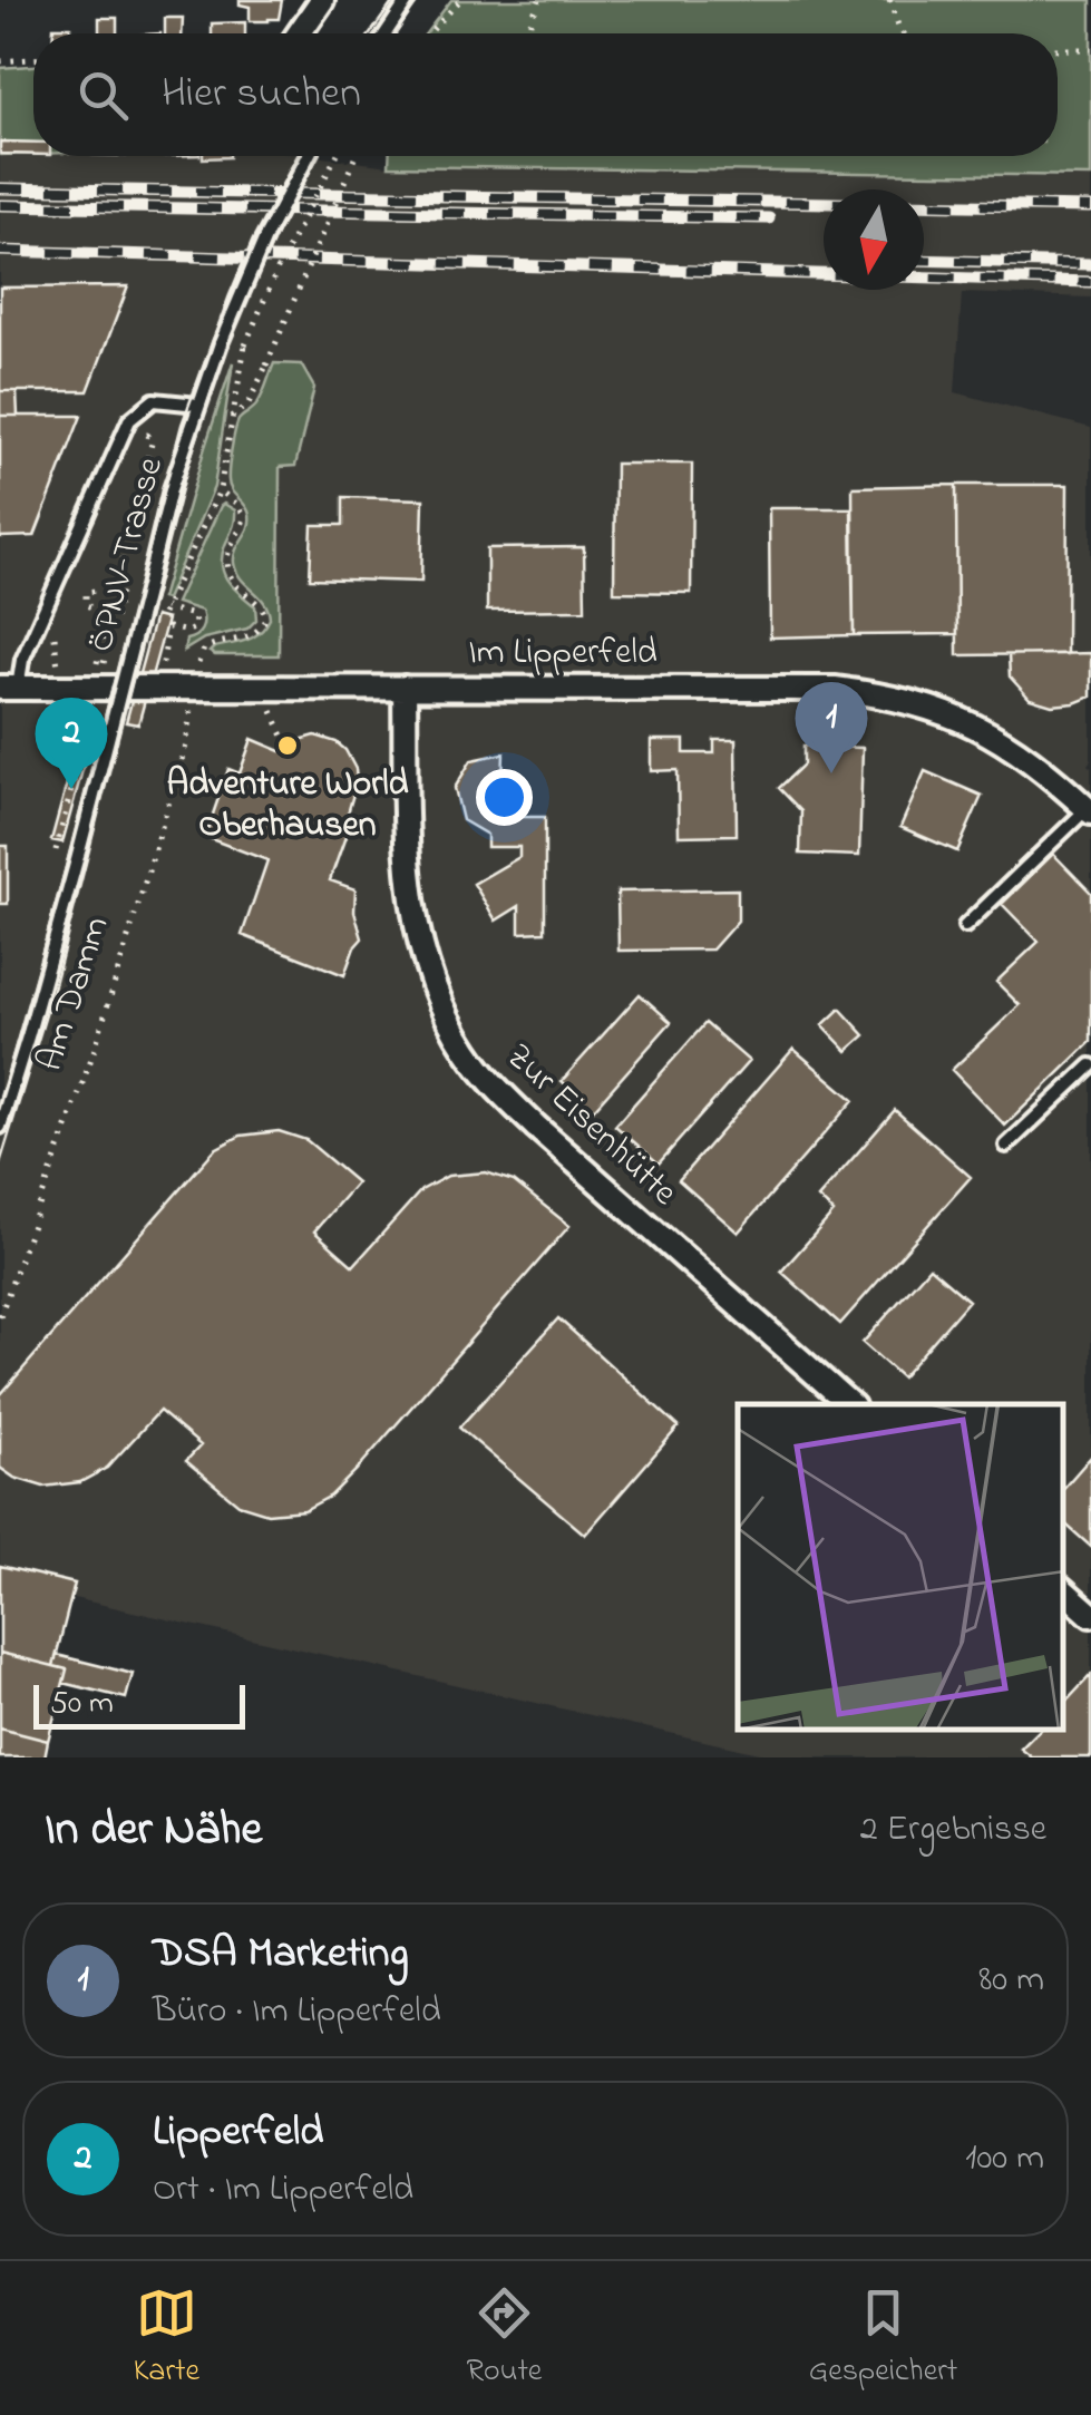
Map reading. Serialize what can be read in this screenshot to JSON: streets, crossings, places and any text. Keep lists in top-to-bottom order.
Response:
{
  "streets": {
    "street": ["Im Lipperfeld", "Zur Eisenhütte"],
    "lane": ["ÖPNV-Trasse"],
    "path": ["Am Damm"]
  },
  "crossings": [
    ["Im Lipperfeld", "Am Damm"],
    ["Im Lipperfeld", "Zur Eisenhütte"]
  ],
  "places": ["Adventure World Oberhausen"],
  "scale_bar": "50 m",
  "north": "bottom",
  "page": {
    "search": "Hier suchen",
    "pins": ["1", "2"],
    "scale": "50 m",
    "heading": ["In der Nähe", "2 Ergebnisse"],
    "list": [
      {
        "mark": "1",
        "name": "DSA Marketing",
        "note": "Büro · Im Lipperfeld",
        "value": "80 m"
      },
      {
        "mark": "2",
        "name": "Lipperfeld",
        "note": "Ort · Im Lipperfeld",
        "value": "100 m"
      }
    ],
    "nav": ["Karte", "Route", "Gespeichert"]
  }
}
